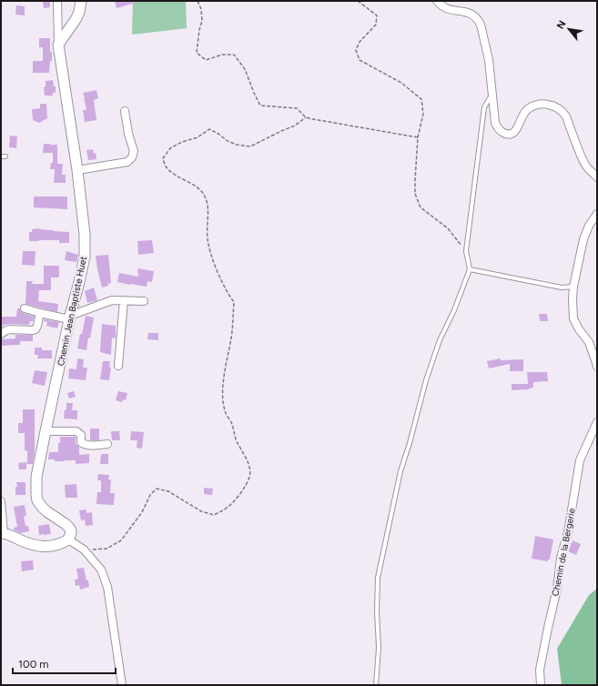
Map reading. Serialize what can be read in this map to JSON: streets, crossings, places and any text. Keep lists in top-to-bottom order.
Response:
{
  "streets": {
    "street": ["Chemin Jean Baptiste Huet", "Chemin de la Bergerie"]
  },
  "scale_bar": "100 m",
  "north": "top left"
}
